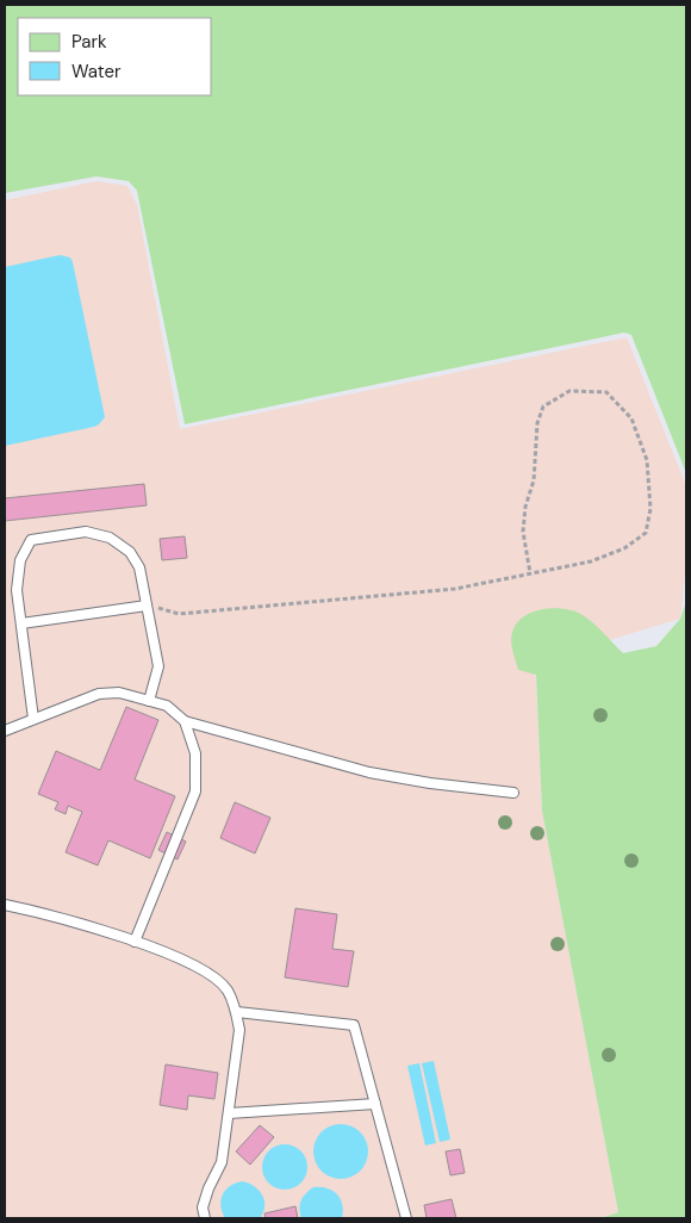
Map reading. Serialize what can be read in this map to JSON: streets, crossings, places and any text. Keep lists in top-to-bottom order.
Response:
{
  "legend": ["Park", "Water"]
}
